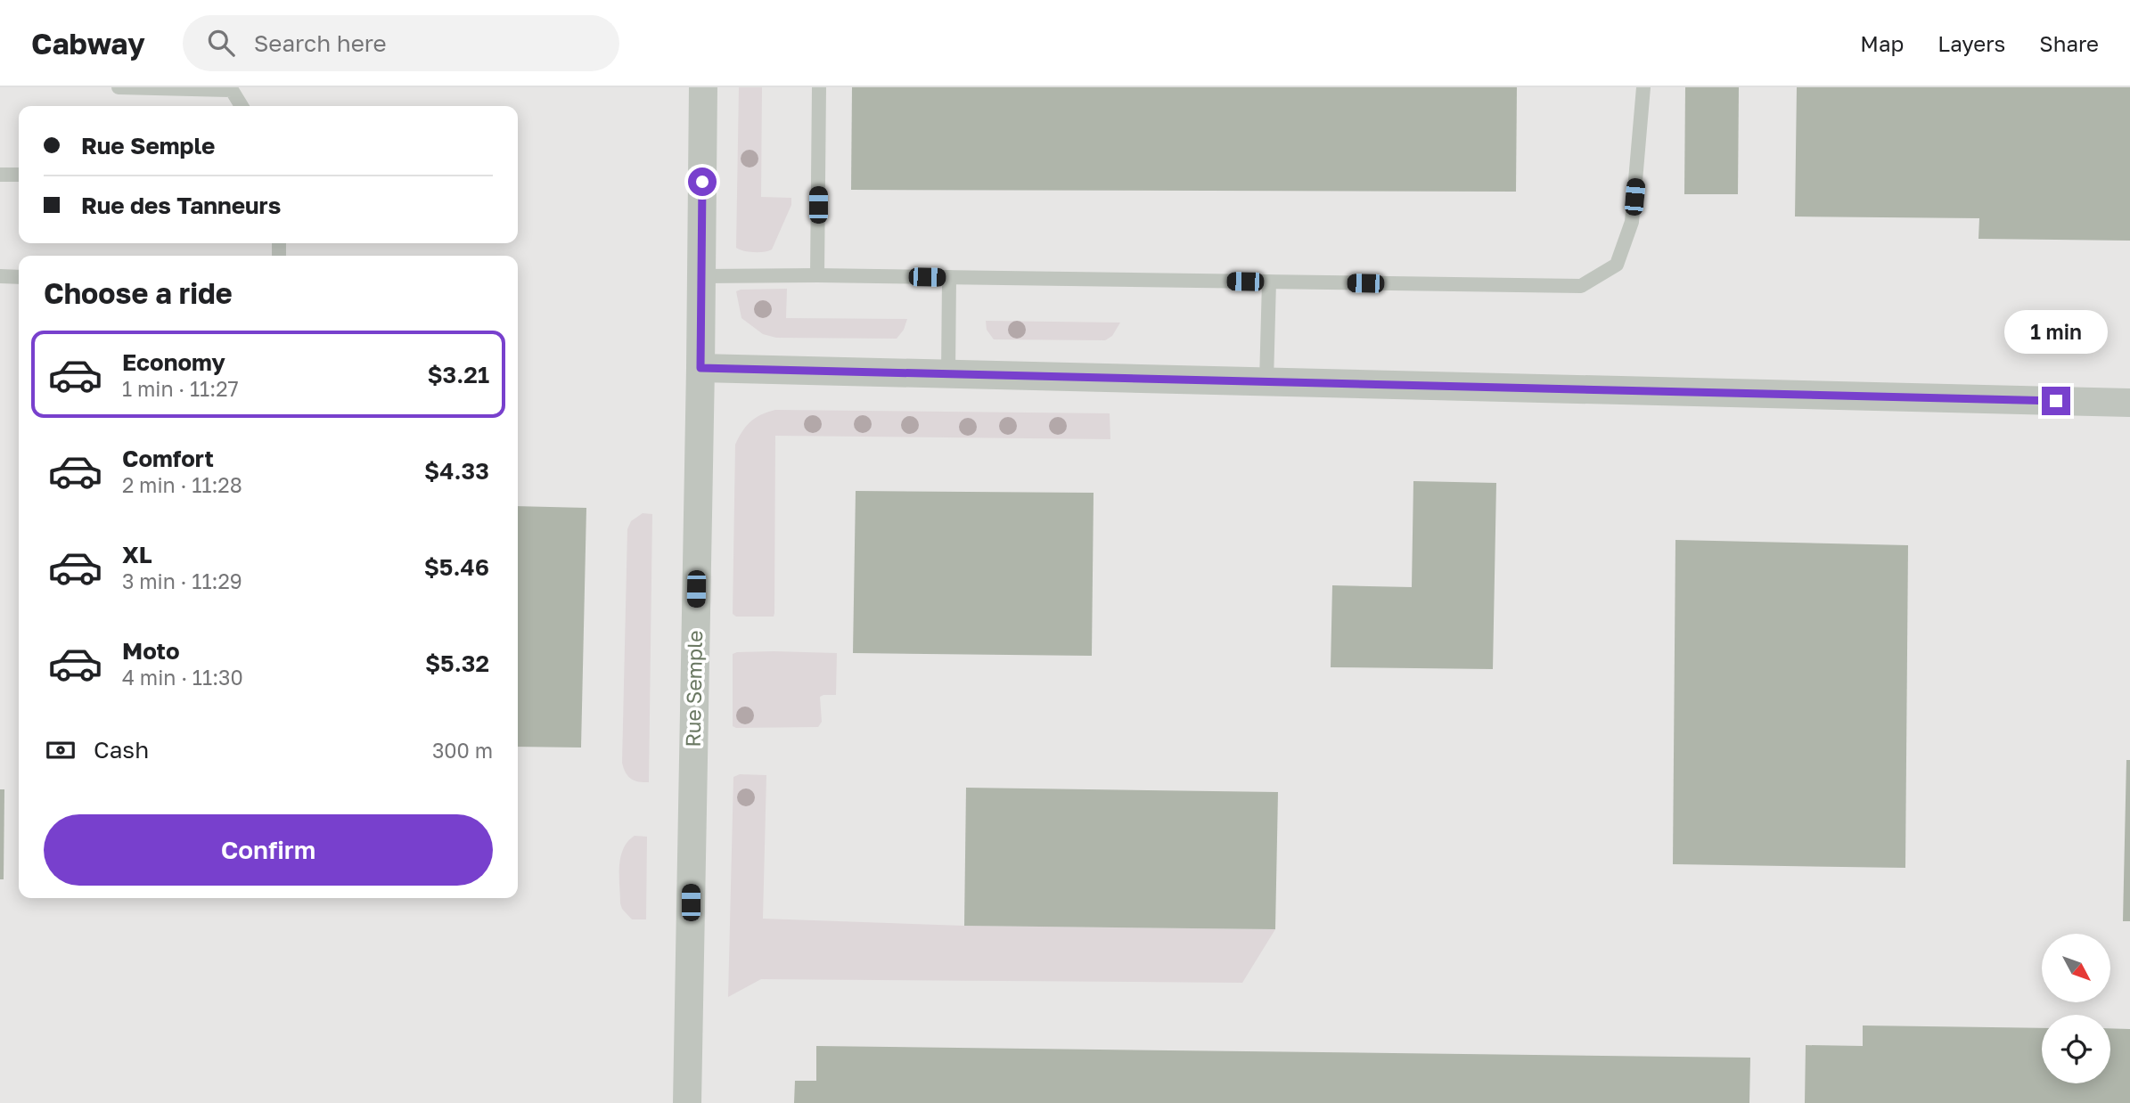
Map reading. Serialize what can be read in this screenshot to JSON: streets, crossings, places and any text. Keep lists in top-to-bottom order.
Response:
{
  "streets": {
    "street": ["Rue Semple"]
  },
  "north": "bottom right",
  "page": {
    "header": "Cabway",
    "search": "Search here",
    "nav": ["Map", "Layers", "Share"],
    "banner": ["Rue Semple", "Rue des Tanneurs"],
    "heading": "Choose a ride",
    "bubble": "1 min",
    "list": [
      {
        "name": "Economy",
        "note": "1 min · 11:27",
        "value": "$3.21"
      },
      {
        "name": "Comfort",
        "note": "2 min · 11:28",
        "value": "$4.33"
      },
      {
        "name": "XL",
        "note": "3 min · 11:29",
        "value": "$5.46"
      },
      {
        "name": "Moto",
        "note": "4 min · 11:30",
        "value": "$5.32"
      }
    ],
    "pay": ["Cash", "300 m"],
    "buttons": "Confirm"
  }
}
